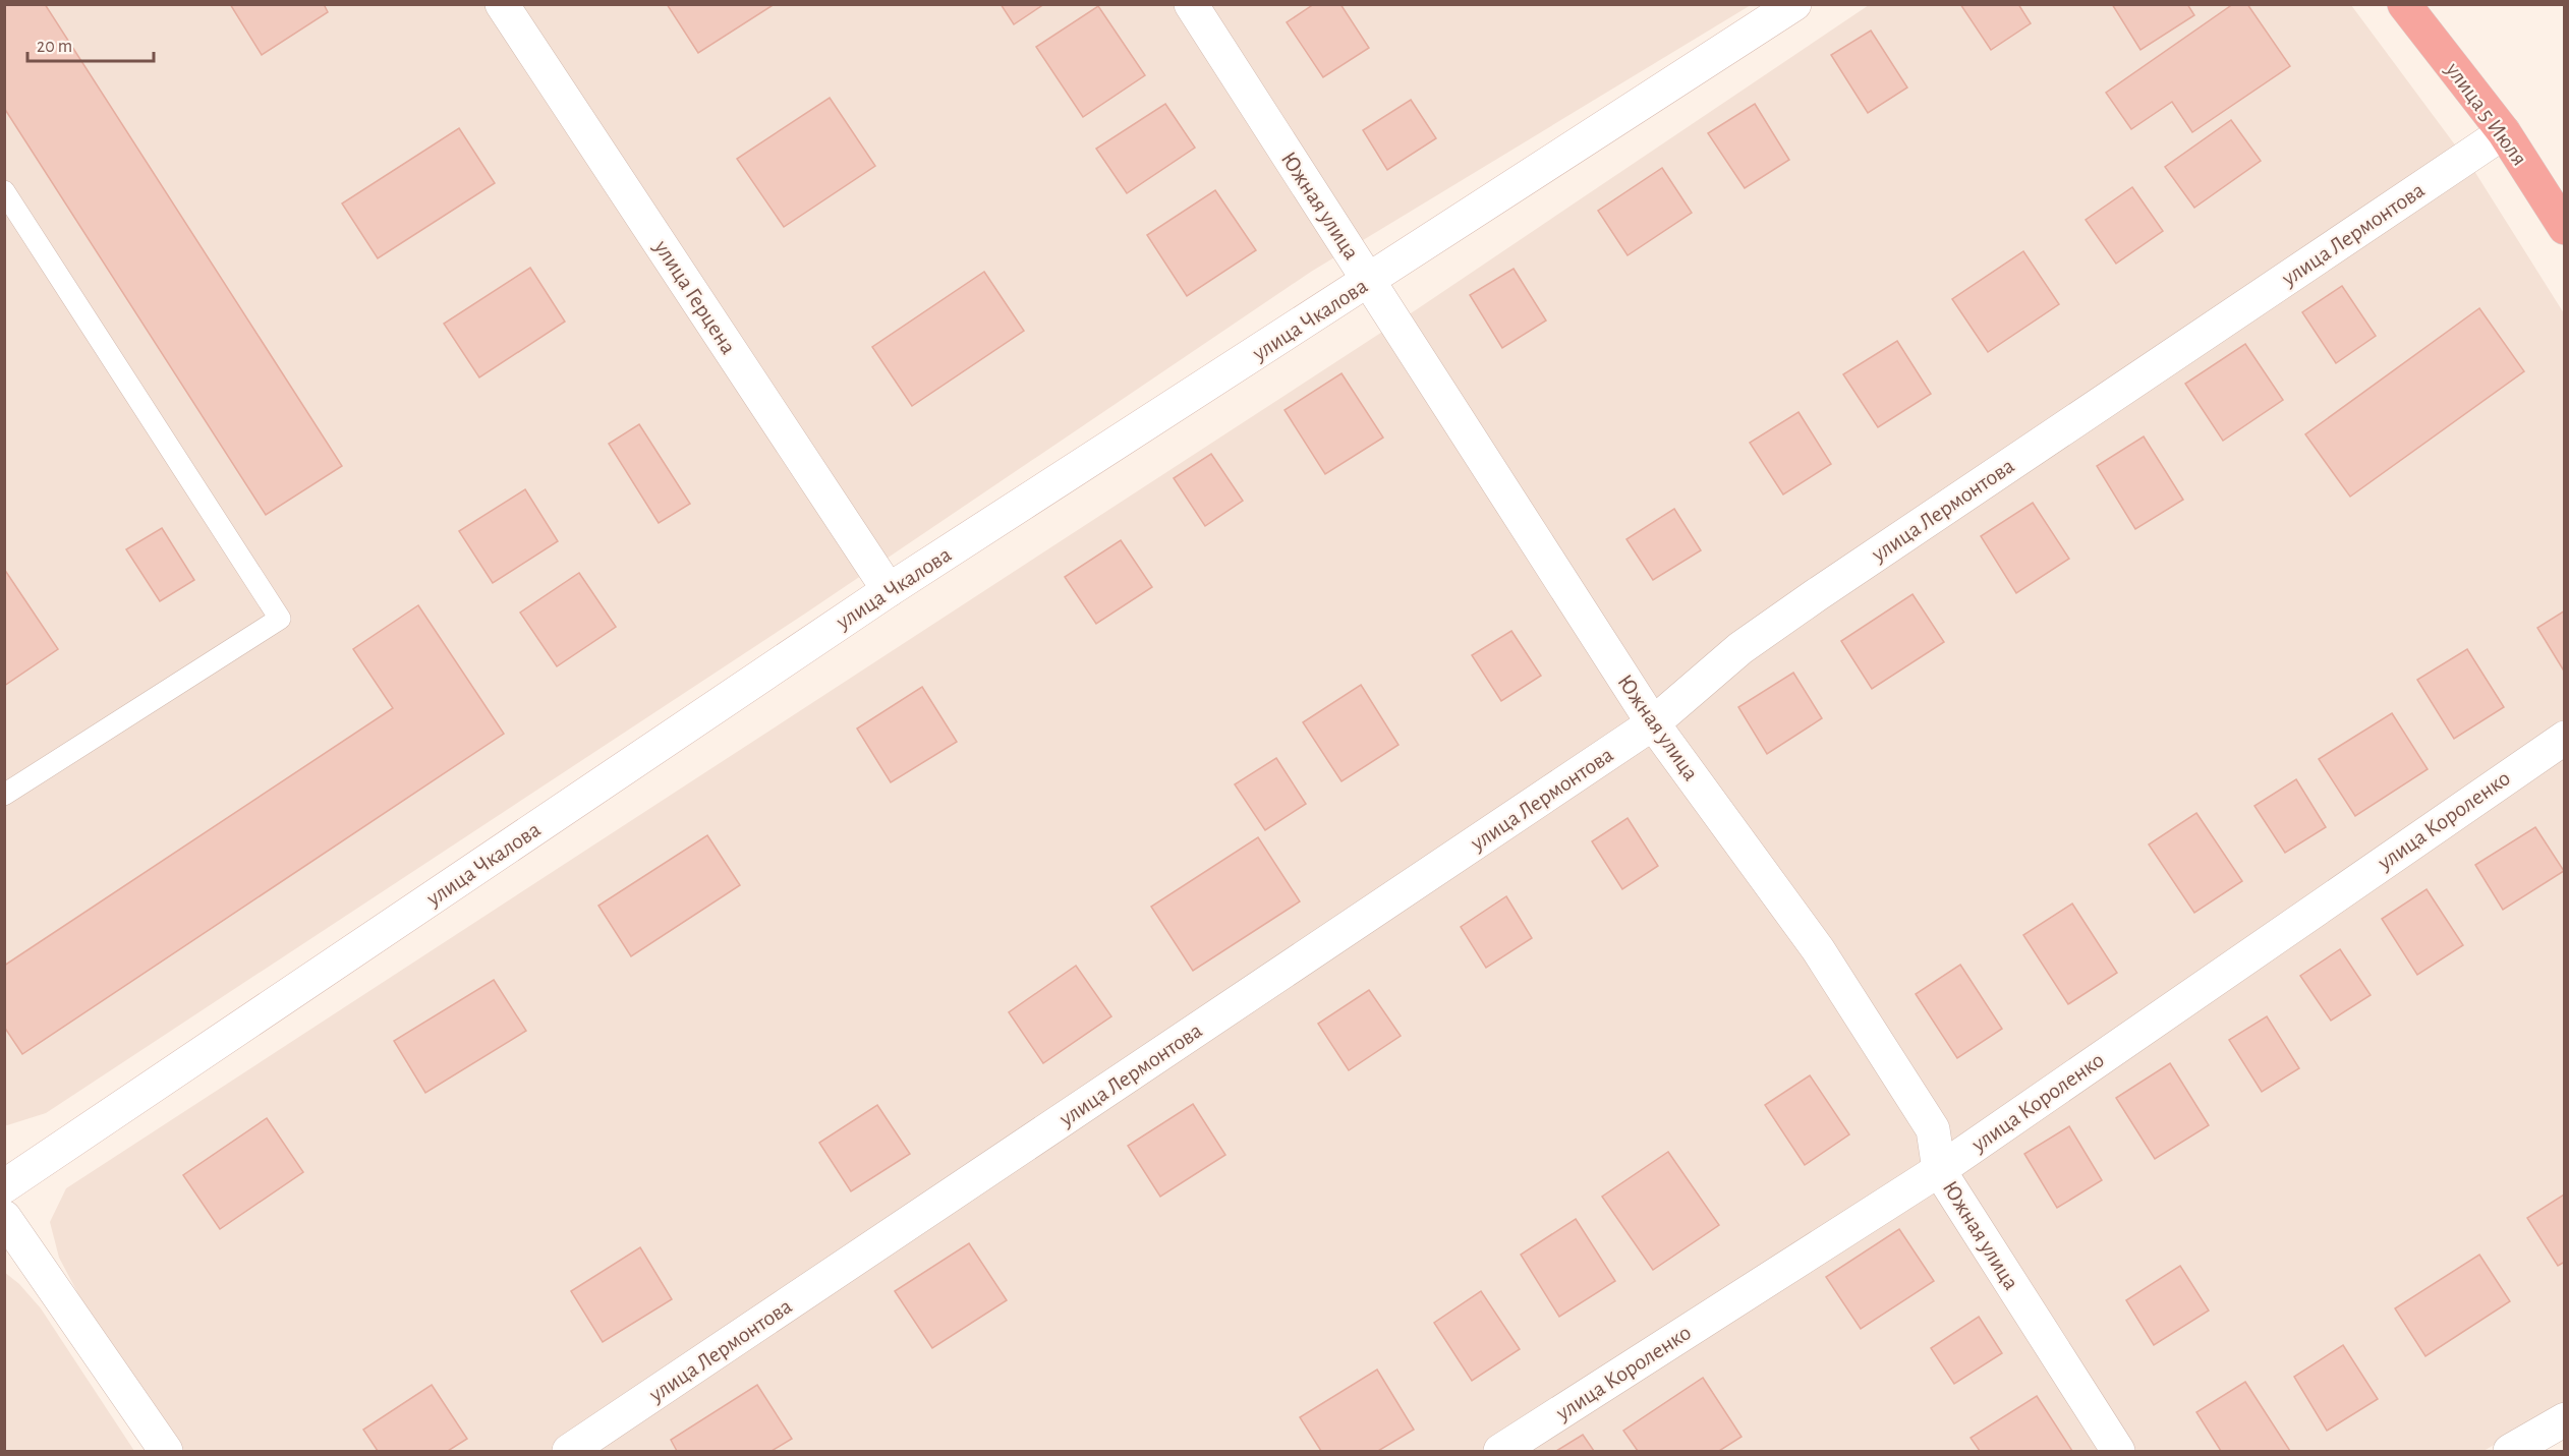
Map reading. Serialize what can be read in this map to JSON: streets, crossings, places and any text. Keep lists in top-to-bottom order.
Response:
{
  "streets": {
    "highway": ["улица 5 Июля"],
    "street": [
      "Южная улица",
      "улица Лермонтова",
      "улица Герцена",
      "улица Чкалова",
      "улица Короленко"
    ]
  },
  "crossings": [
    ["улица 5 Июля", "улица Лермонтова"],
    ["Южная улица", "улица Лермонтова"],
    ["Южная улица", "улица Чкалова"],
    ["Южная улица", "улица Короленко"],
    ["улица Герцена", "улица Чкалова"]
  ],
  "scale_bar": "20 m"
}
